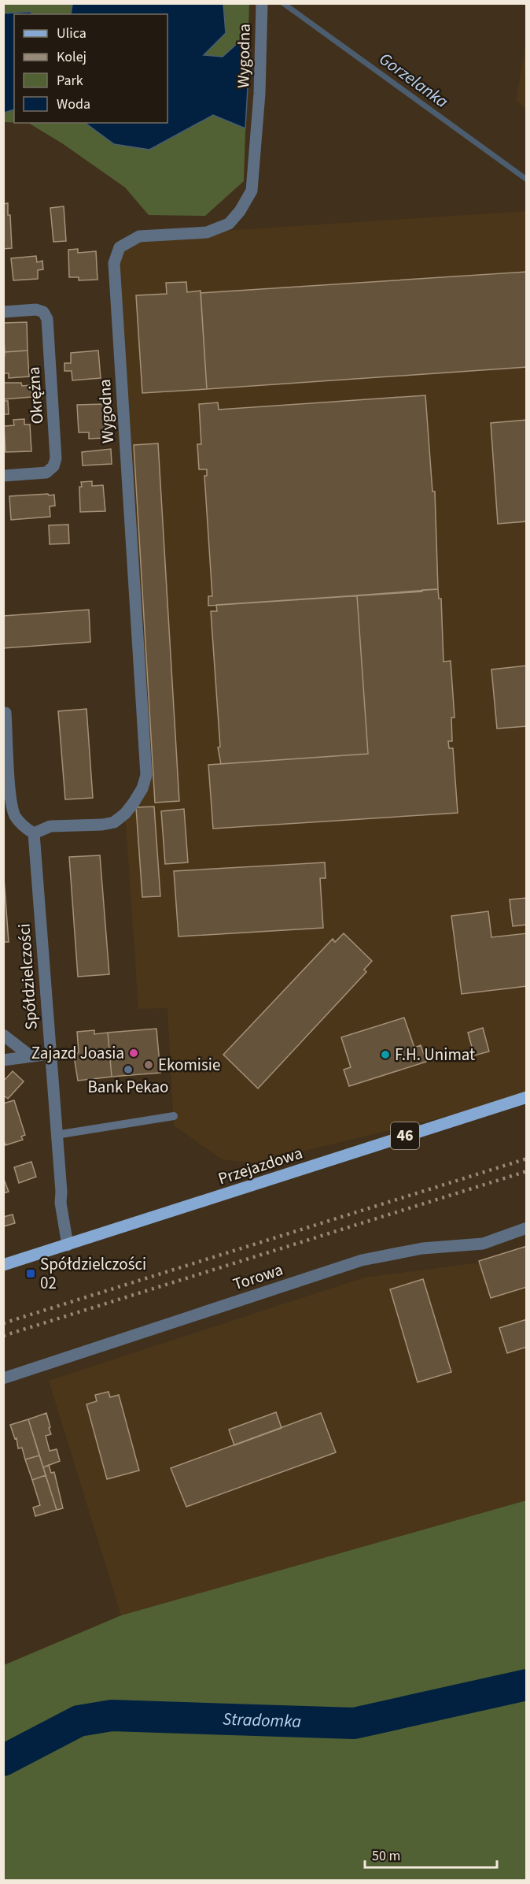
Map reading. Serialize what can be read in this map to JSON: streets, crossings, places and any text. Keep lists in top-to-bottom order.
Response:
{
  "streets": {
    "main road": ["46", "Przejazdowa"],
    "street": [
      "Wygodna",
      "Okrężna",
      "Spółdzielczości",
      "Torowa"
    ]
  },
  "crossings": [
    ["Wygodna", "Spółdzielczości"],
    ["Spółdzielczości", "Przejazdowa"]
  ],
  "water": ["Gorzelanka", "Stradomka"],
  "places": {
    "other": [
      "Zajazd Joasia",
      "F.H. Unimat",
      "Ekomisie",
      "Bank Pekao"
    ],
    "transit": ["Spółdzielczości 02"]
  },
  "legend": [
    "Ulica",
    "Kolej",
    "Park",
    "Woda"
  ],
  "scale_bar": "50 m"
}
